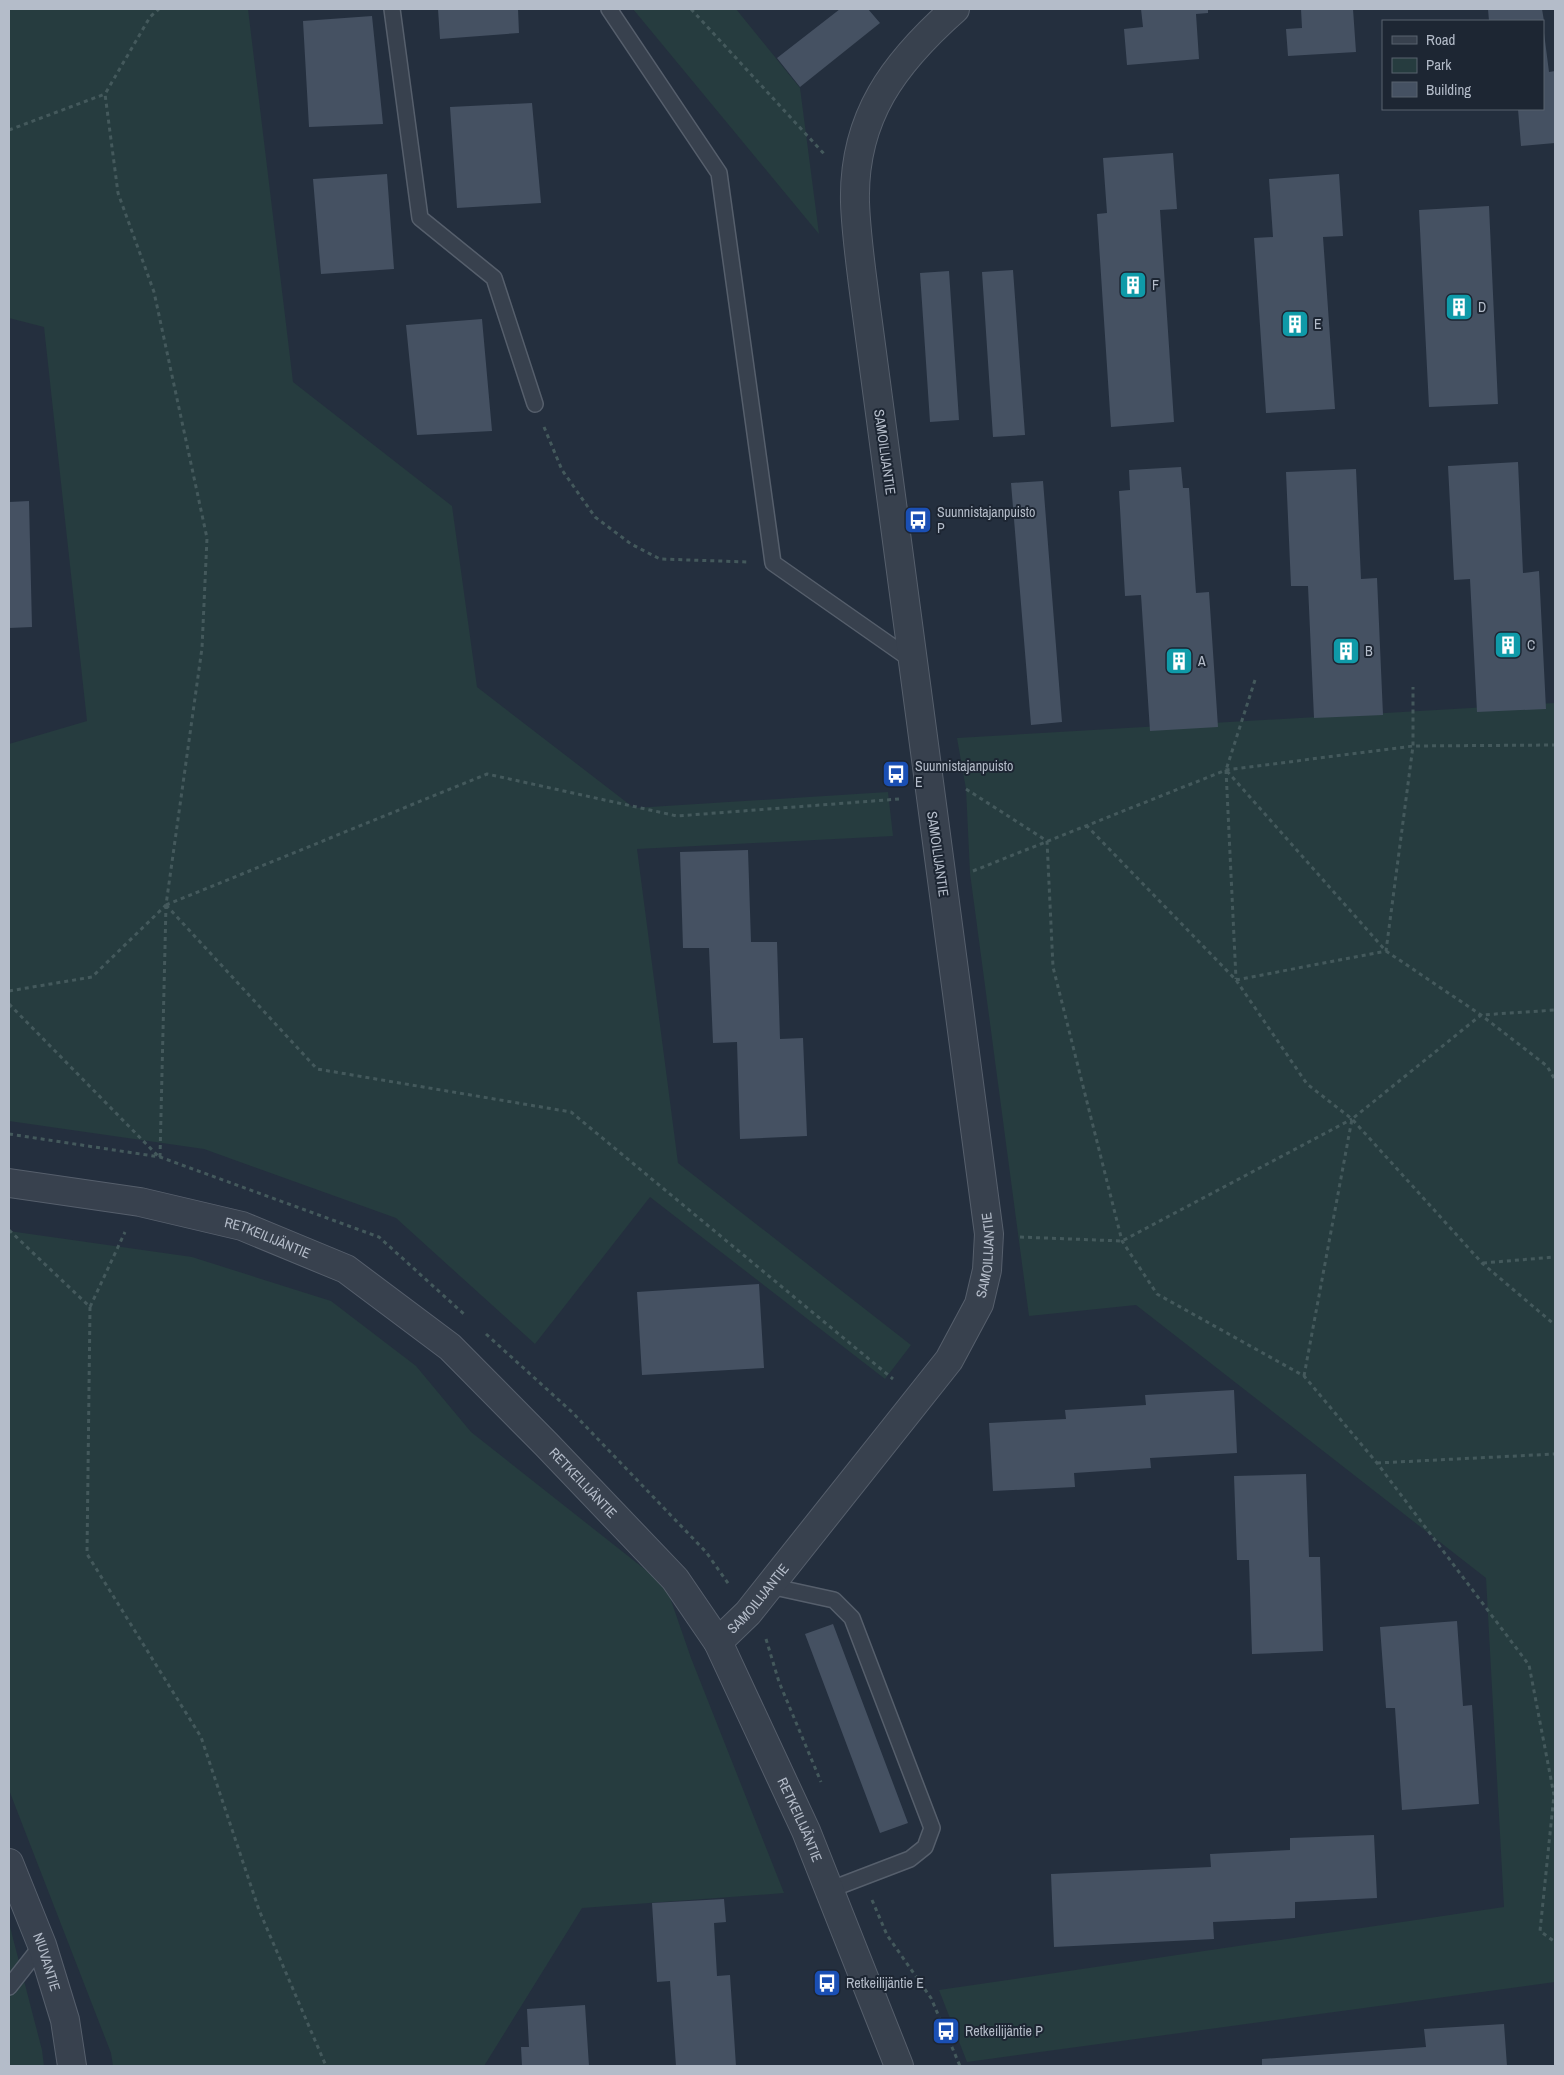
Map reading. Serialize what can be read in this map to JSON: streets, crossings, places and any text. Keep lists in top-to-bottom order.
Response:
{
  "streets": {
    "street": ["SAMOILIJANTIE", "RETKEILIJÄNTIE", "NIUVANTIE"]
  },
  "crossings": [
    ["SAMOILIJANTIE", "RETKEILIJÄNTIE"]
  ],
  "places": {
    "building": [
      "F",
      "D",
      "E",
      "C",
      "B",
      "A"
    ],
    "bus stop": [
      "Suunnistajanpuisto P",
      "Suunnistajanpuisto E",
      "Retkeilijäntie E",
      "Retkeilijäntie P"
    ]
  },
  "legend": ["Road", "Park", "Building"]
}
